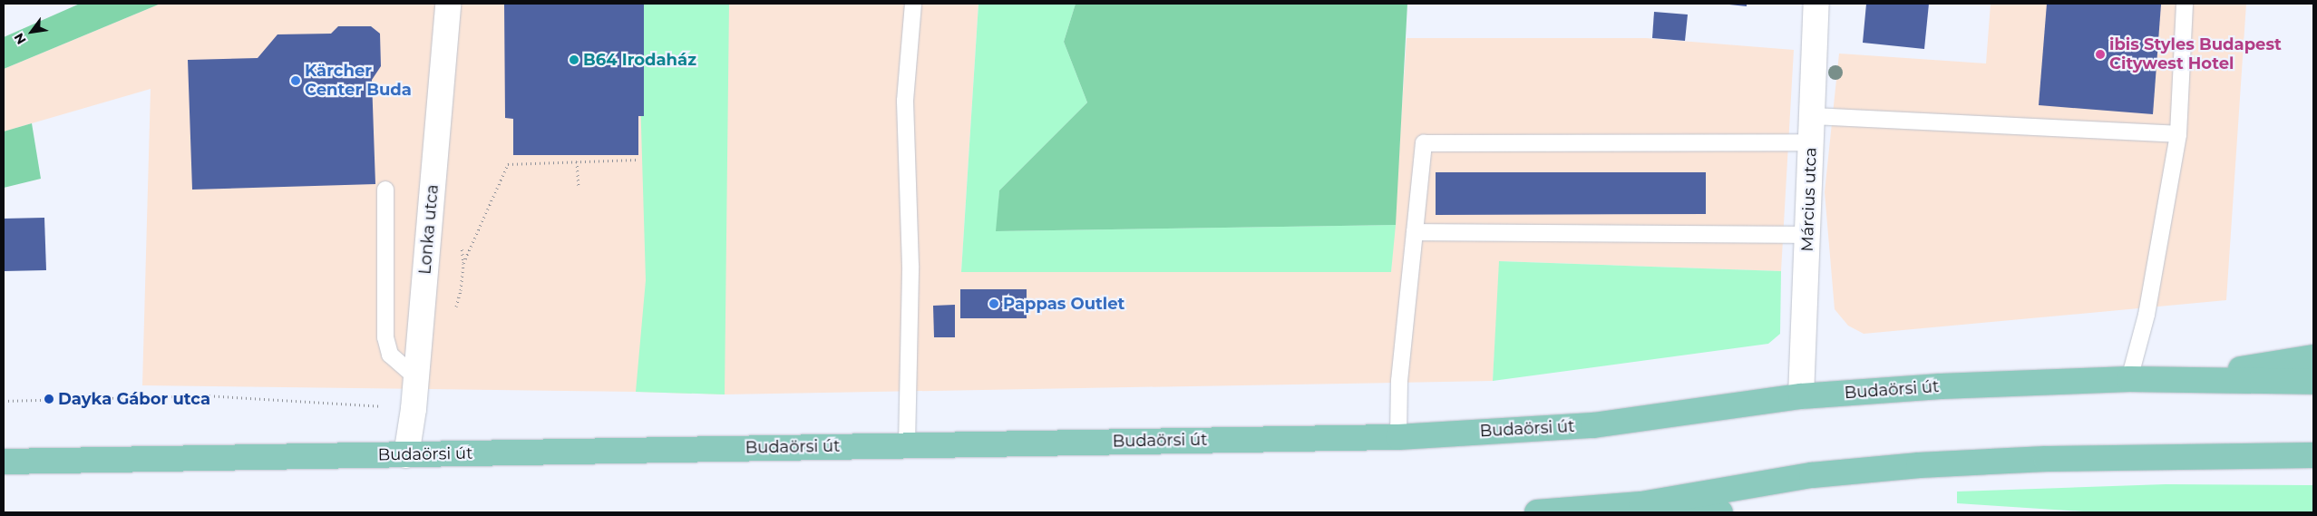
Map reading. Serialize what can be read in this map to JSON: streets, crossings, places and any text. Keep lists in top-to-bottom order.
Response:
{
  "streets": {
    "main road": ["Budaörsi út"],
    "street": ["Március utca", "Lonka utca"]
  },
  "crossings": [
    ["Március utca", "Budaörsi út"],
    ["Lonka utca", "Budaörsi út"]
  ],
  "places": [
    "ibis Styles Budapest Citywest Hotel",
    "B64 Irodaház",
    "Kärcher Center Buda",
    "Pappas Outlet",
    "Dayka Gábor utca"
  ],
  "north": "bottom left"
}
